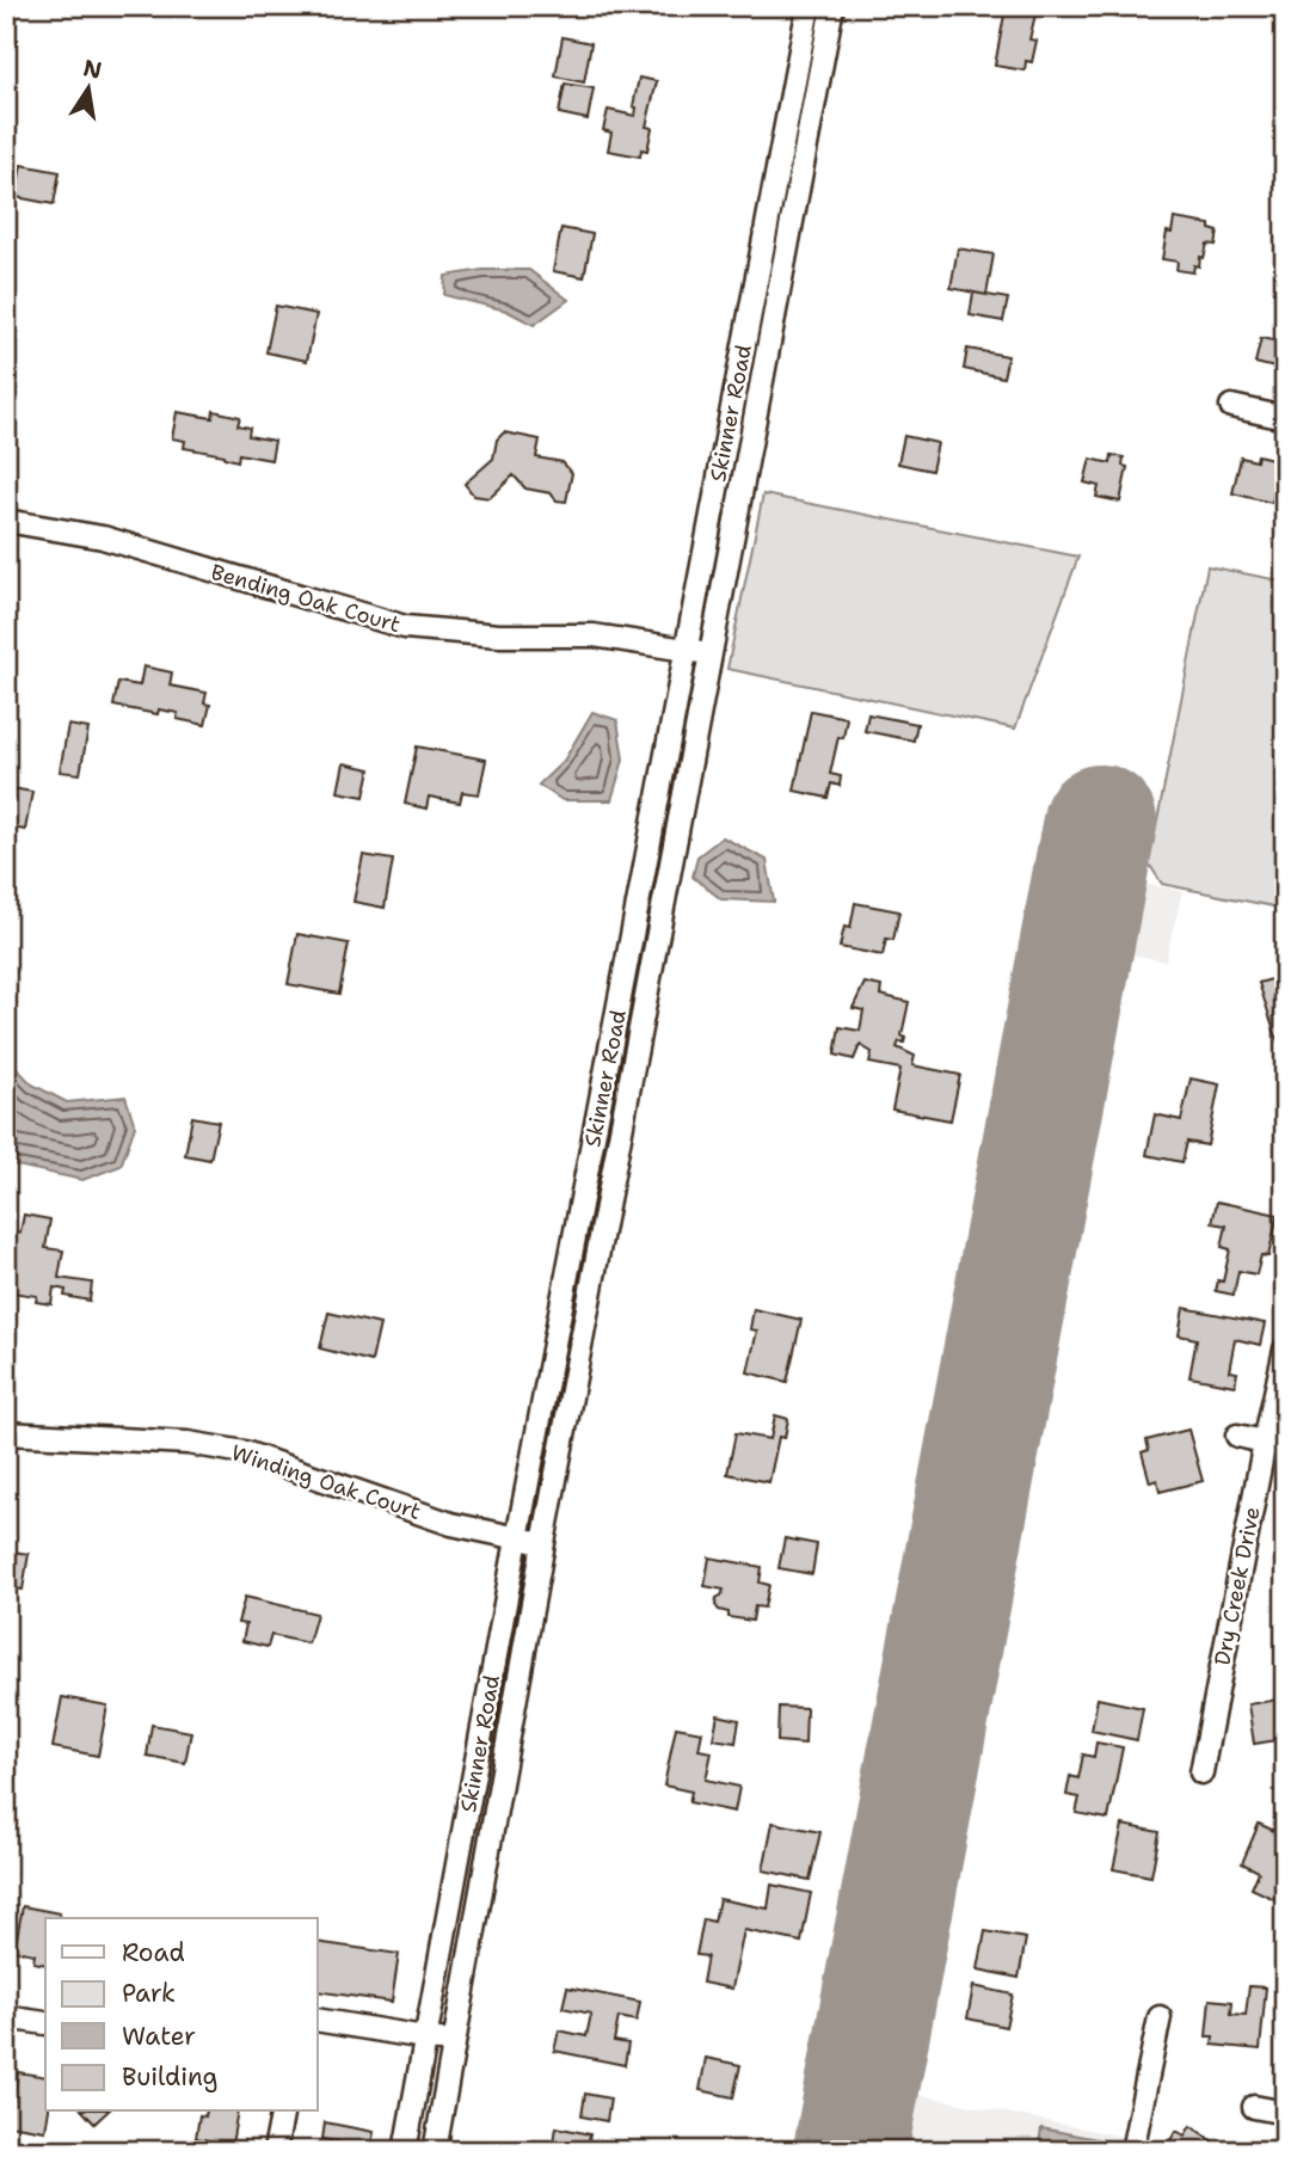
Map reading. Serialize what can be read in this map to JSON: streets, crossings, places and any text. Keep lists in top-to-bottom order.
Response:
{
  "streets": {
    "street": [
      "Skinner Road",
      "Bending Oak Court",
      "Winding Oak Court",
      "Dry Creek Drive"
    ]
  },
  "crossings": [
    ["Skinner Road", "Bending Oak Court"],
    ["Skinner Road", "Winding Oak Court"]
  ],
  "legend": [
    "Road",
    "Park",
    "Water",
    "Building"
  ],
  "north": "top"
}
